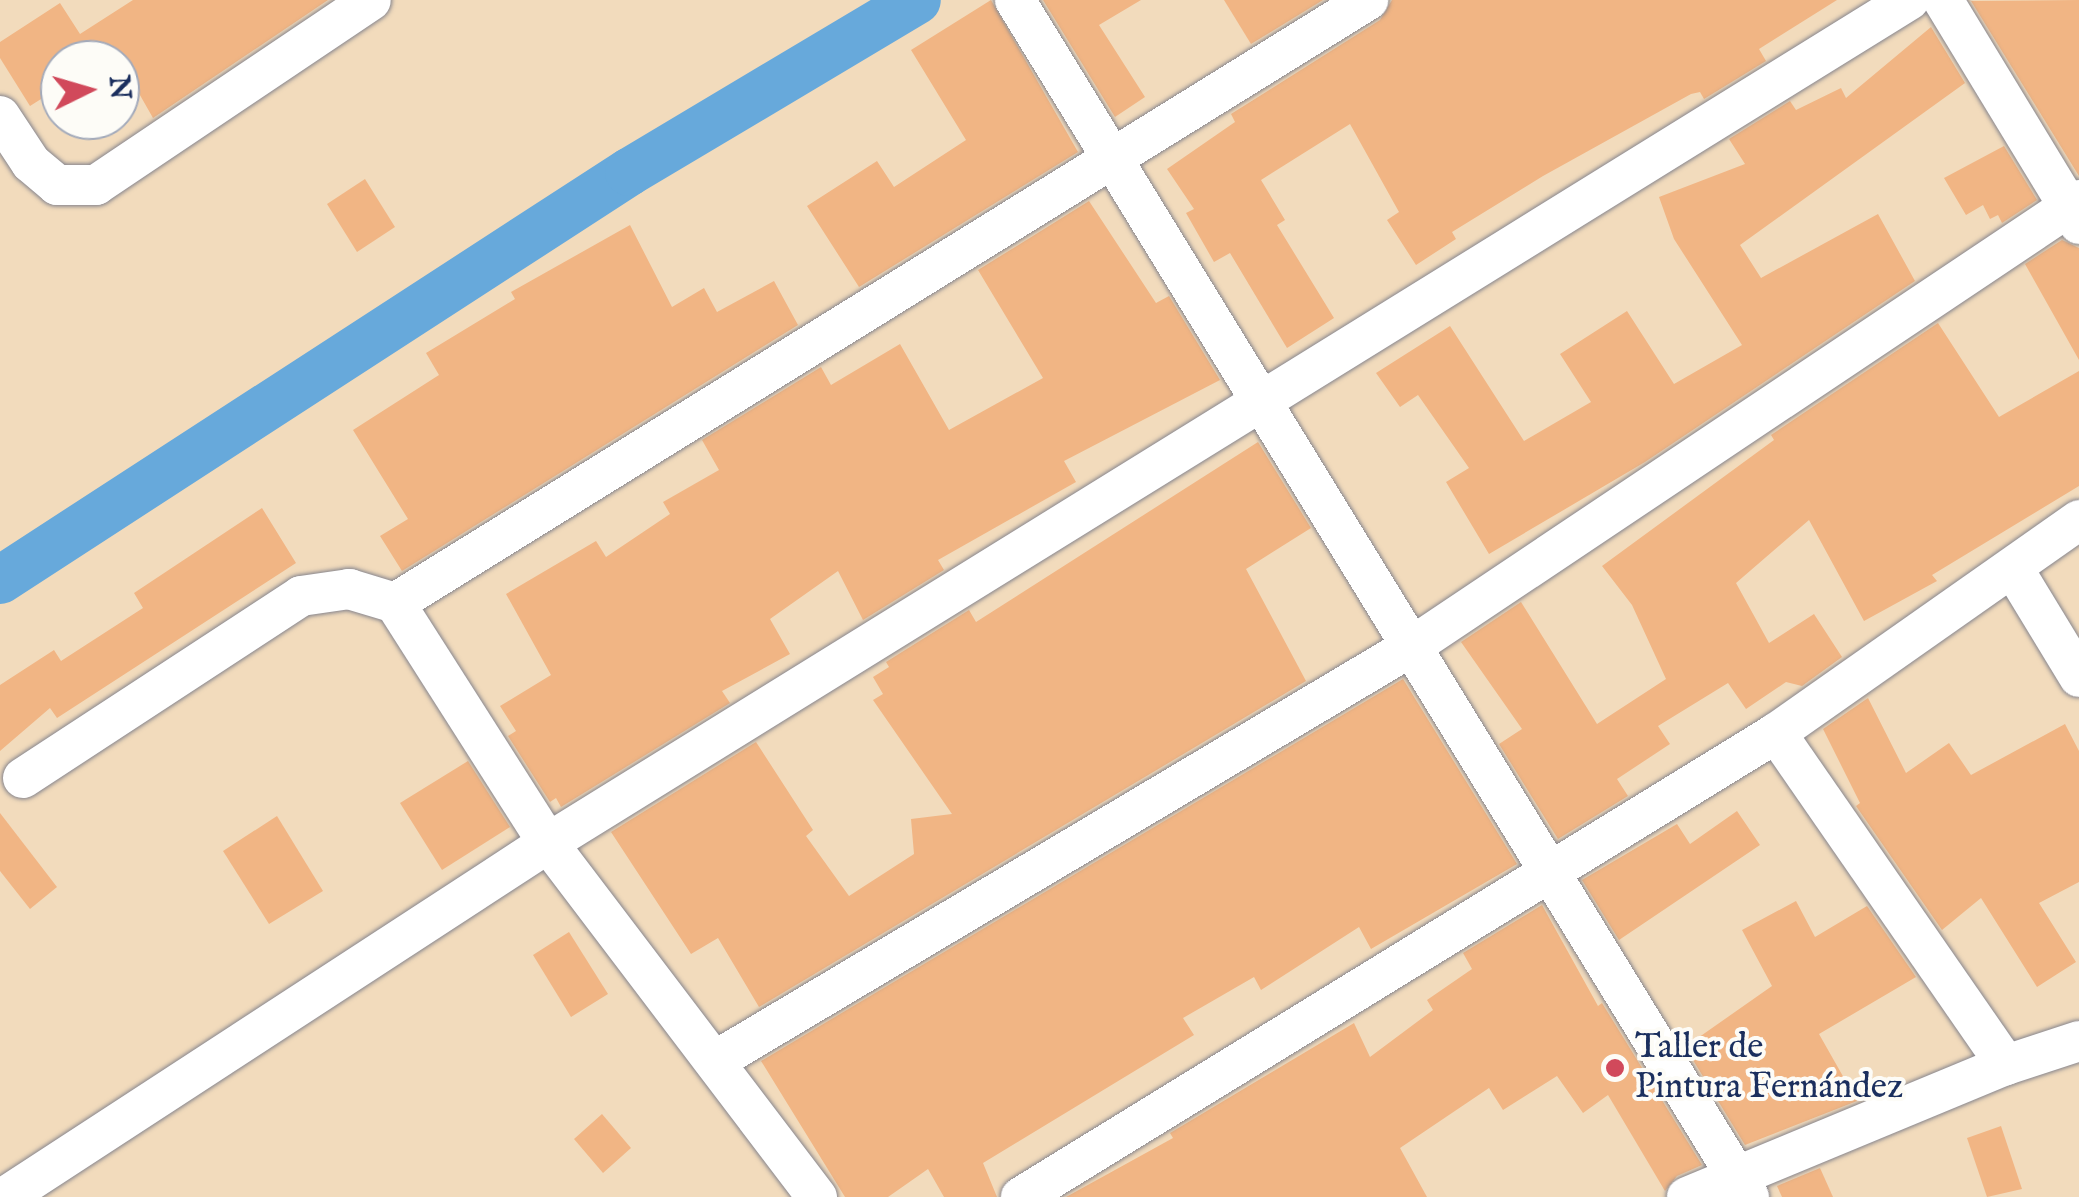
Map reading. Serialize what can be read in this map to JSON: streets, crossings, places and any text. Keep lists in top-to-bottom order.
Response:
{
  "places": ["Taller de Pintura Fernández"],
  "north": "right"
}
